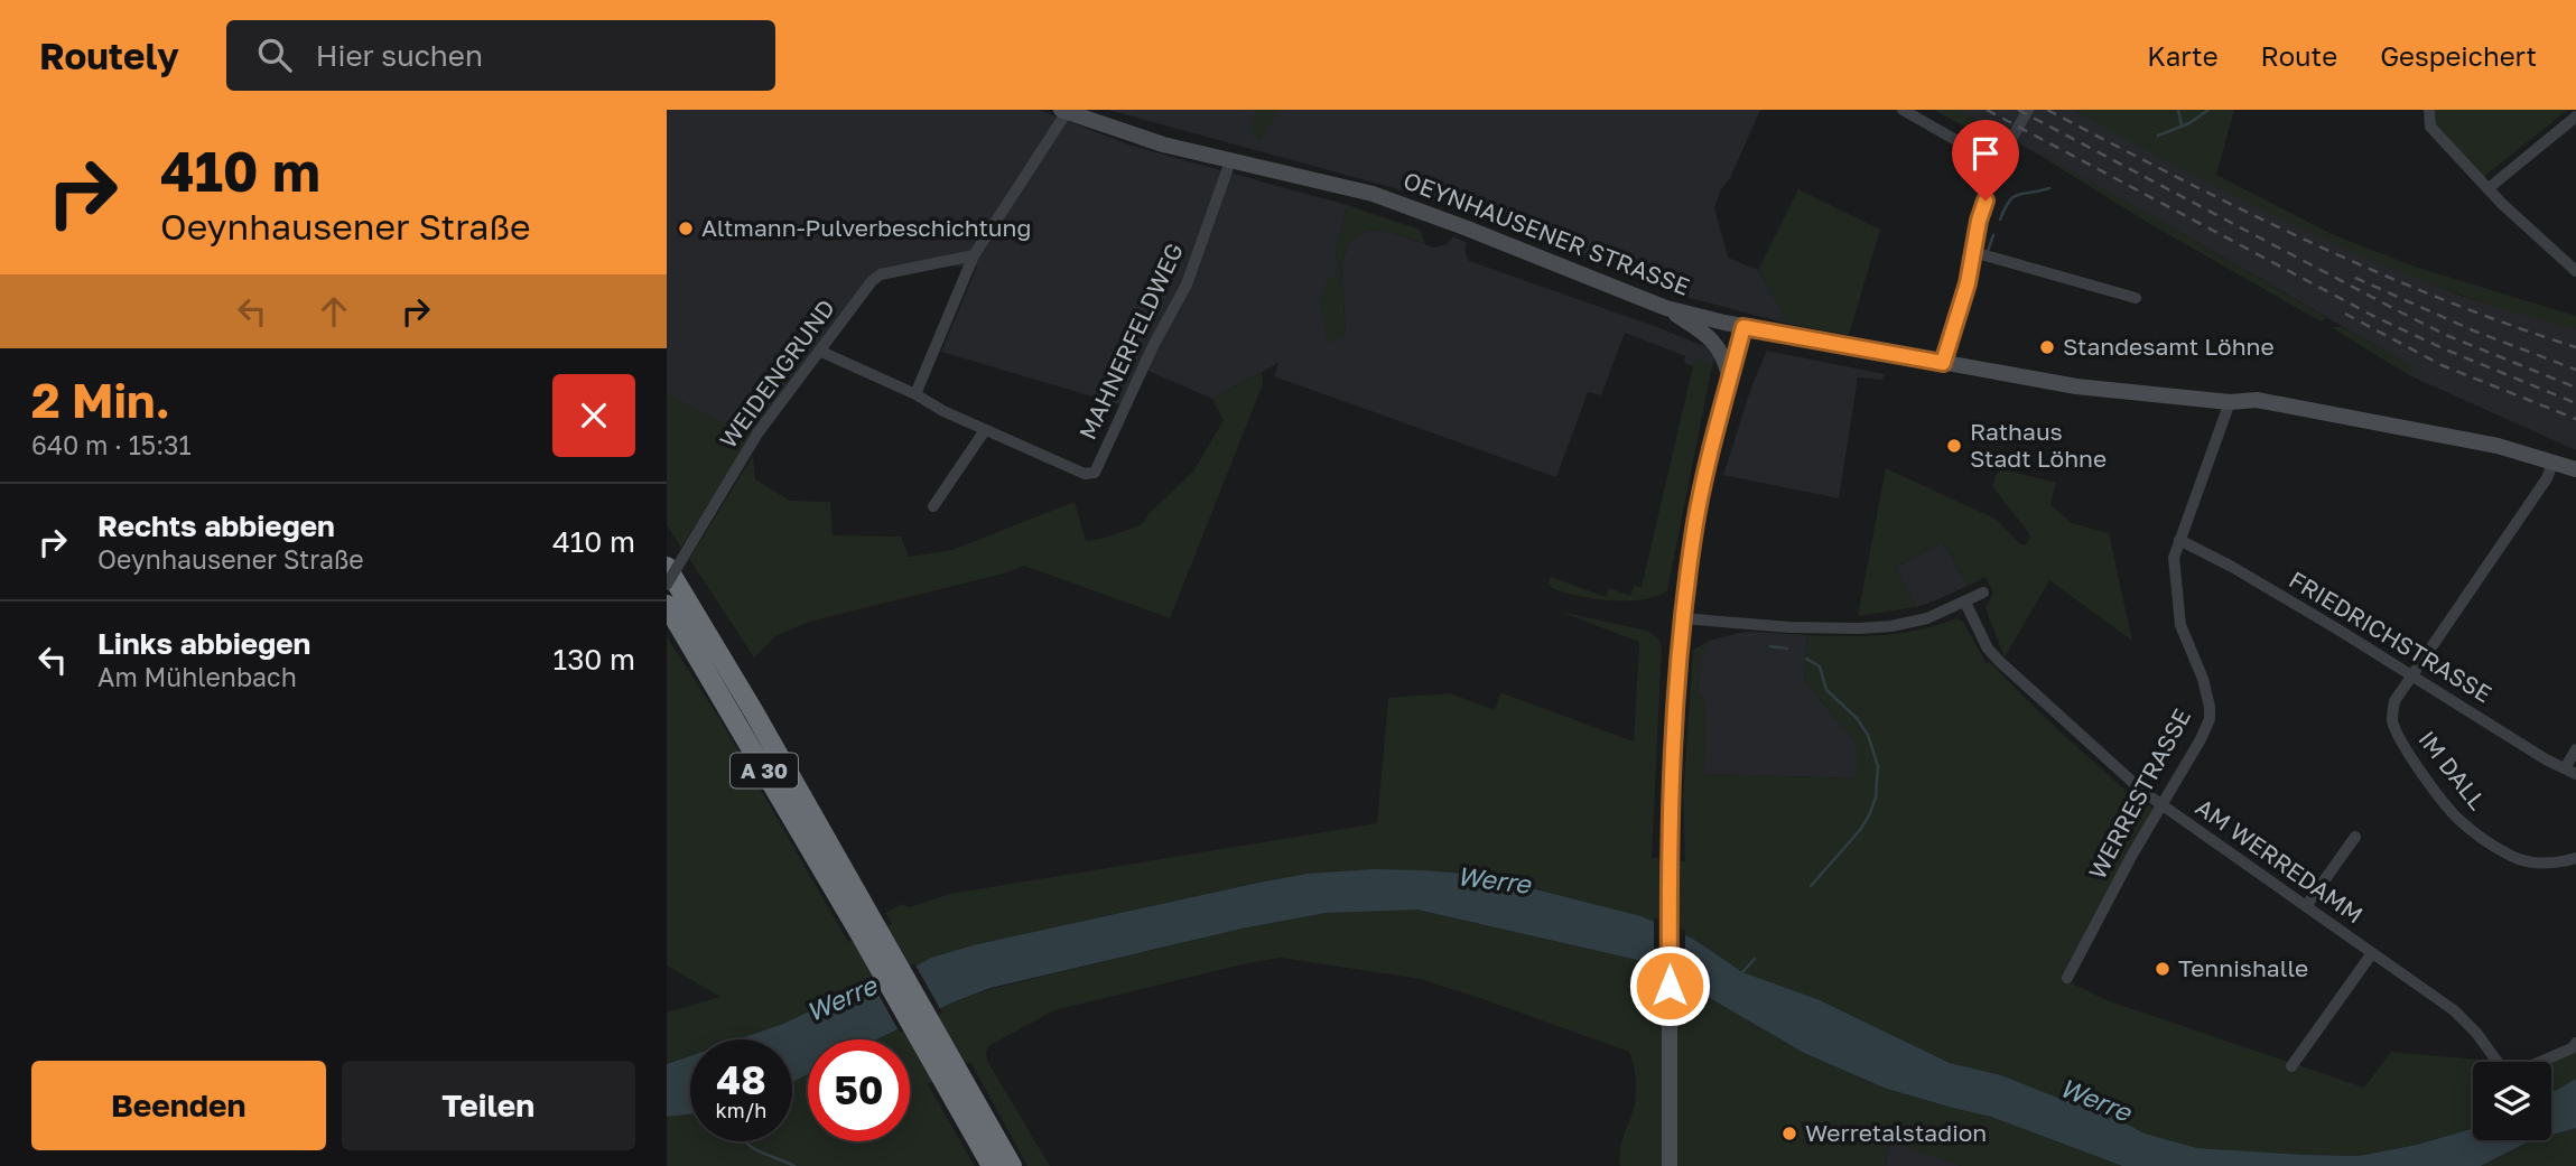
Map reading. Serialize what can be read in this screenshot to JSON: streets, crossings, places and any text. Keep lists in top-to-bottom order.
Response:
{
  "streets": {
    "highway": ["A 30"],
    "main road": ["OEYNHAUSENER STRASSE"],
    "street": [
      "MAHNERFELDWEG",
      "WEIDENGRUND",
      "FRIEDRICHSTRASSE",
      "IM DALL",
      "WERRESTRASSE",
      "AM WERREDAMM"
    ]
  },
  "crossings": [
    ["OEYNHAUSENER STRASSE", "MAHNERFELDWEG"],
    ["OEYNHAUSENER STRASSE", "IM DALL"],
    ["OEYNHAUSENER STRASSE", "WERRESTRASSE"],
    ["MAHNERFELDWEG", "WEIDENGRUND"],
    ["FRIEDRICHSTRASSE", "IM DALL"],
    ["FRIEDRICHSTRASSE", "WERRESTRASSE"],
    ["WERRESTRASSE", "AM WERREDAMM"]
  ],
  "water": ["Werre"],
  "places": [
    "Altmann-Pulverbeschichtung",
    "Standesamt Löhne",
    "Rathaus Stadt Löhne",
    "Tennishalle",
    "Werretalstadion"
  ],
  "page": {
    "header": "Routely",
    "search": "Hier suchen",
    "nav": ["Karte", "Route", "Gespeichert"],
    "turn": ["410 m", "Oeynhausener Straße"],
    "heading": ["2 Min.", "640 m · 15:31"],
    "list": [
      {
        "name": "Rechts abbiegen",
        "note": "Oeynhausener Straße",
        "value": "410 m"
      },
      {
        "name": "Links abbiegen",
        "note": "Am Mühlenbach",
        "value": "130 m"
      }
    ],
    "speed": "48 km/h",
    "limit": "50",
    "buttons": ["Beenden", "Teilen"]
  }
}
